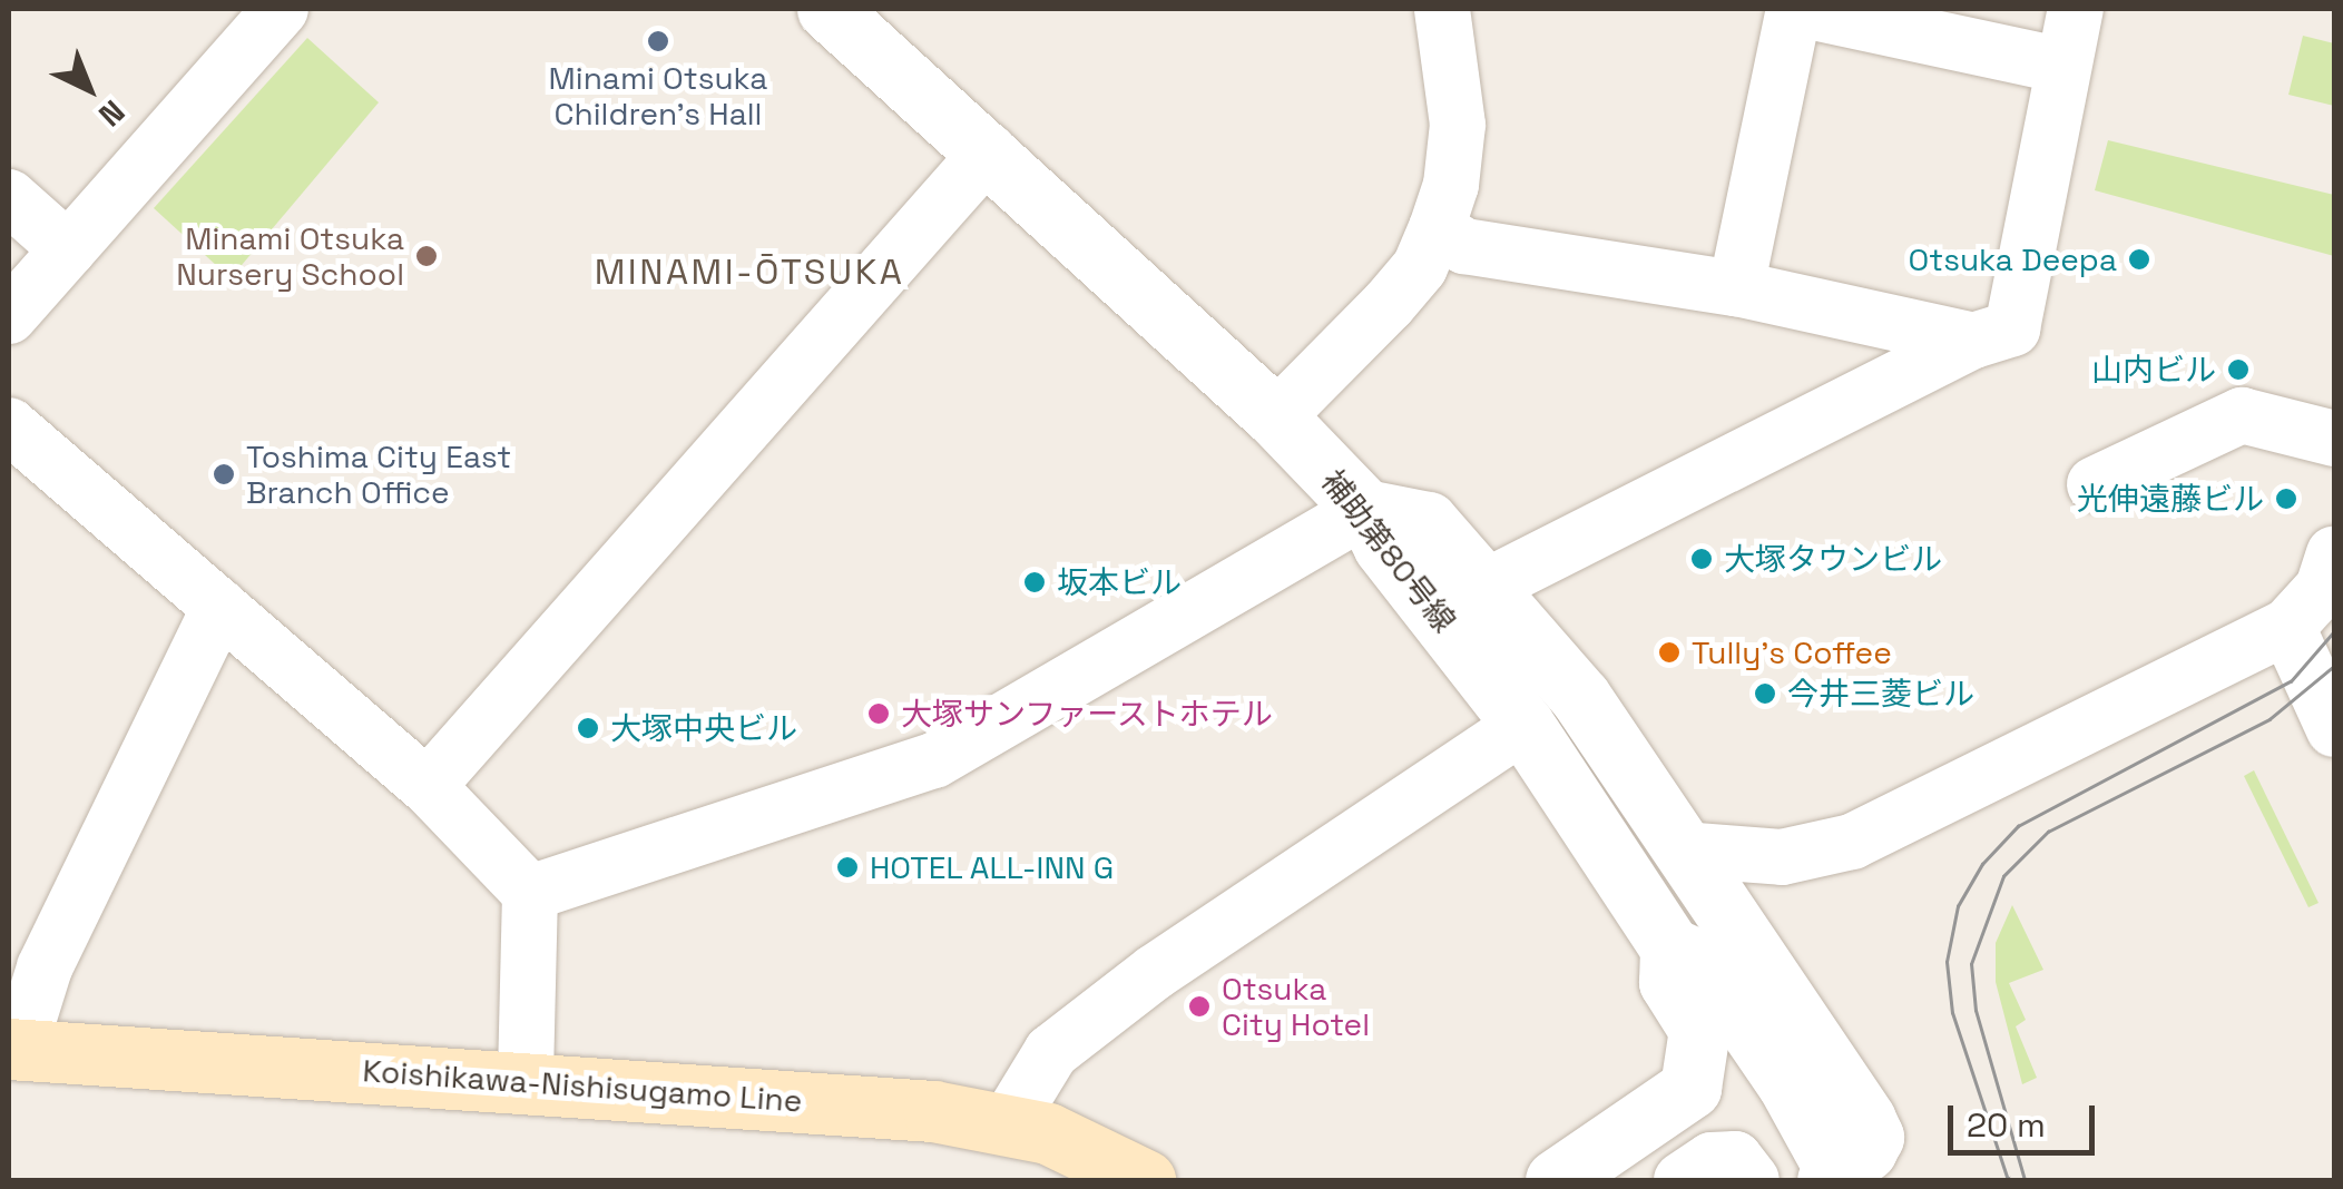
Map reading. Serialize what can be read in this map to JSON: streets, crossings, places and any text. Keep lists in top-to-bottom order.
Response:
{
  "streets": {
    "main road": ["Koishikawa-Nishisugamo Line"],
    "street": ["補助第80号線"]
  },
  "districts": ["MINAMI-ŌTSUKA"],
  "places": [
    "Minami Otsuka Children's Hall",
    "Minami Otsuka Nursery School",
    "Otsuka Deepa",
    "山内ビル",
    "Toshima City East Branch Office",
    "光伸遠藤ビル",
    "大塚タウンビル",
    "坂本ビル",
    "Tully's Coffee",
    "今井三菱ビル",
    "大塚サンファーストホテル",
    "大塚中央ビル",
    "HOTEL ALL-INN G",
    "Otsuka City Hotel"
  ],
  "scale_bar": "20 m",
  "north": "bottom right"
}
